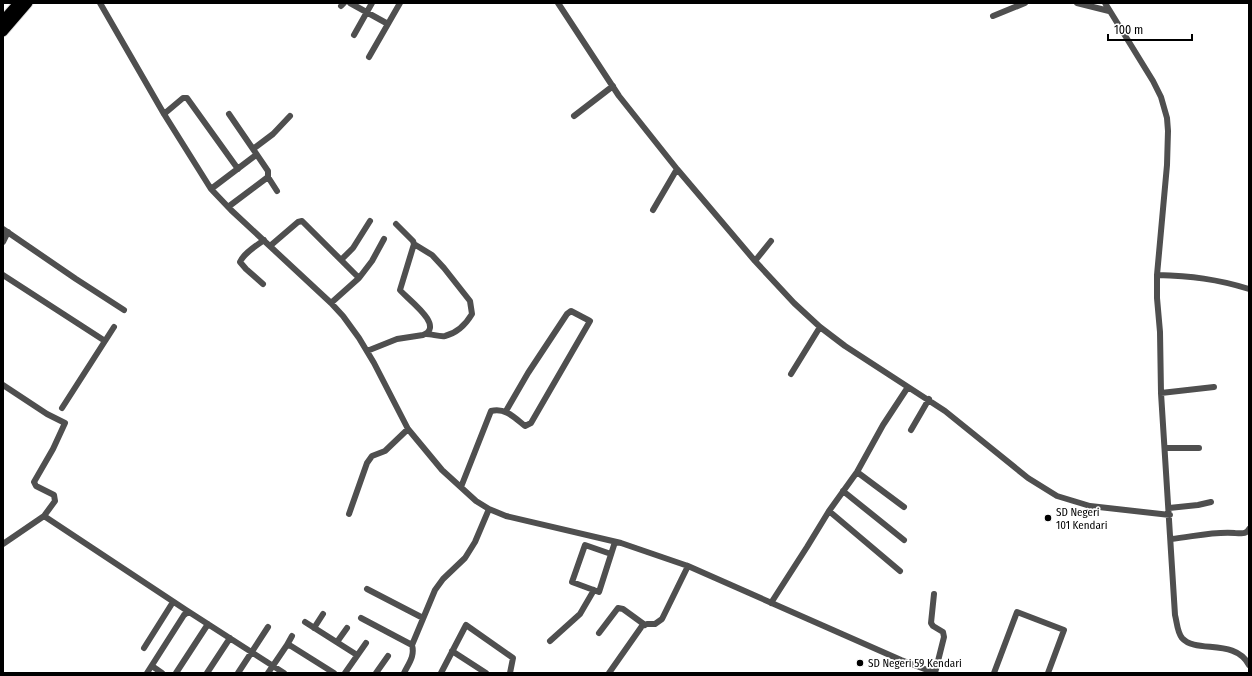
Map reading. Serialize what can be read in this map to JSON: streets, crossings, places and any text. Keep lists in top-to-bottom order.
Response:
{
  "places": ["SD Negeri 101 Kendari", "SD Negeri 59 Kendari"],
  "scale_bar": "100 m"
}
